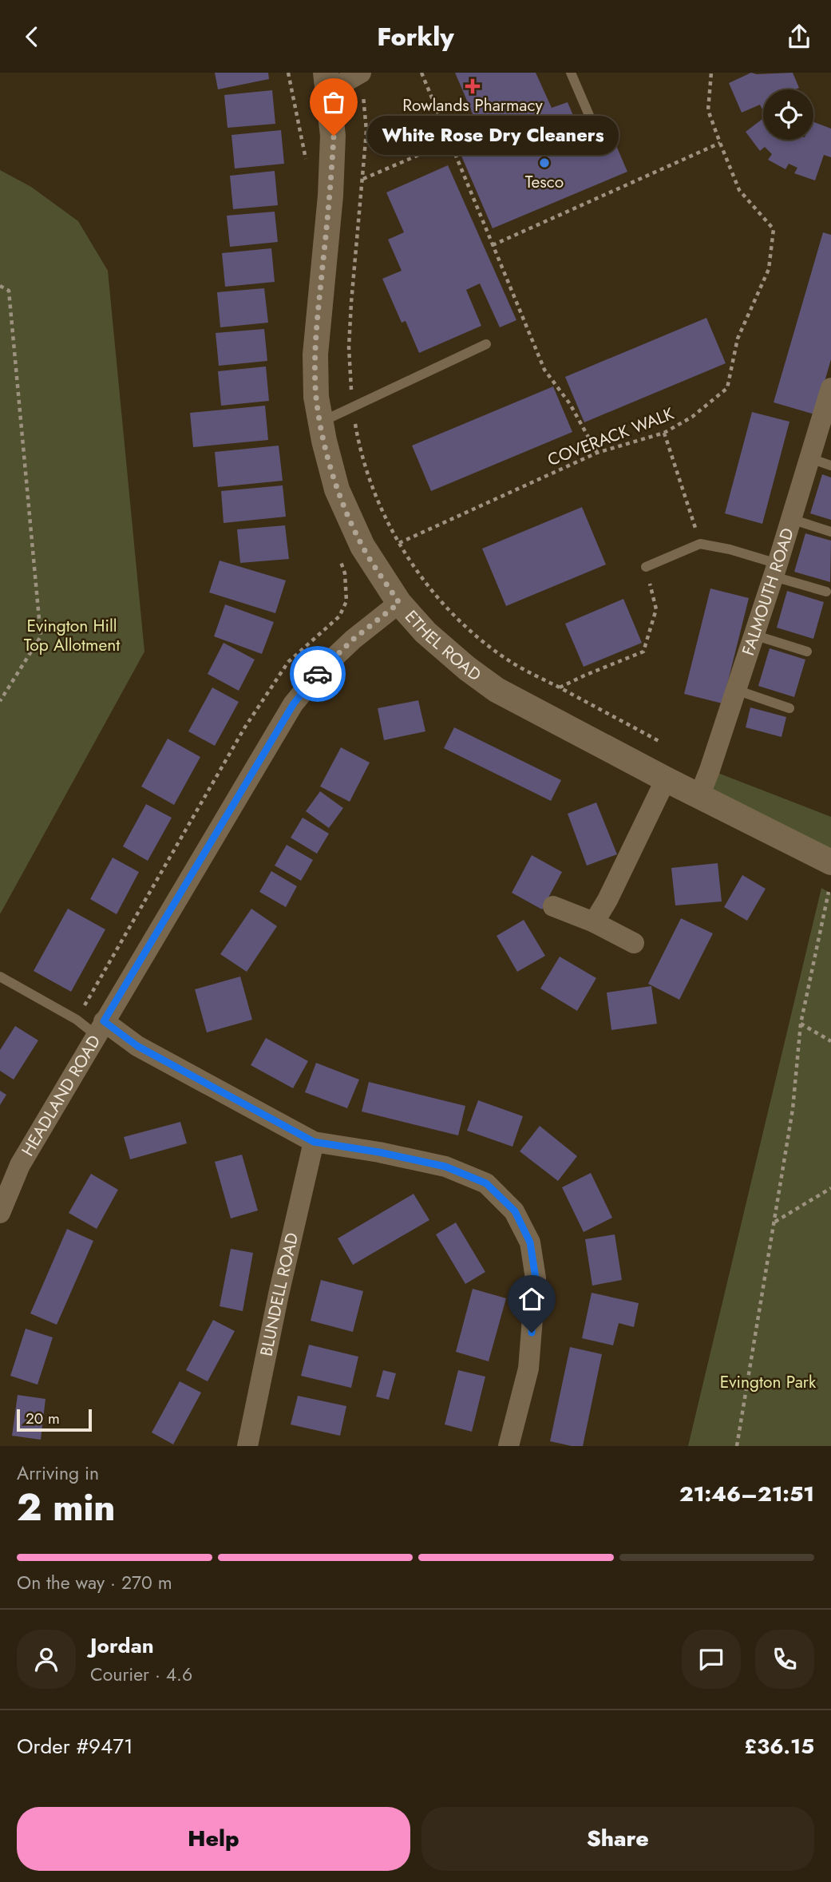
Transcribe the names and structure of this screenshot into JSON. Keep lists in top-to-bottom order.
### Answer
{
  "streets": {
    "street": [
      "FALMOUTH ROAD",
      "ETHEL ROAD",
      "HEADLAND ROAD",
      "BLUNDELL ROAD"
    ],
    "path": ["COVERACK WALK"]
  },
  "crossings": [
    ["FALMOUTH ROAD", "ETHEL ROAD"],
    ["ETHEL ROAD", "HEADLAND ROAD"]
  ],
  "parks": ["Evington Hill Top Allotment", "Evington Park"],
  "places": {
    "health": ["Rowlands Pharmacy"],
    "other": ["White Rose Dry Cleaners", "Tesco"]
  },
  "scale_bar": "20 m",
  "page": {
    "header": "Forkly",
    "bubble": "White Rose Dry Cleaners",
    "scale": "20 m",
    "heading": ["2 min", "Arriving in", "21:46–21:51"],
    "panel": [
      "Jordan",
      "Courier · 4.6",
      "Order #9471",
      "£36.15"
    ],
    "bar": "On the way · 270 m",
    "buttons": ["Help", "Share"]
  }
}
